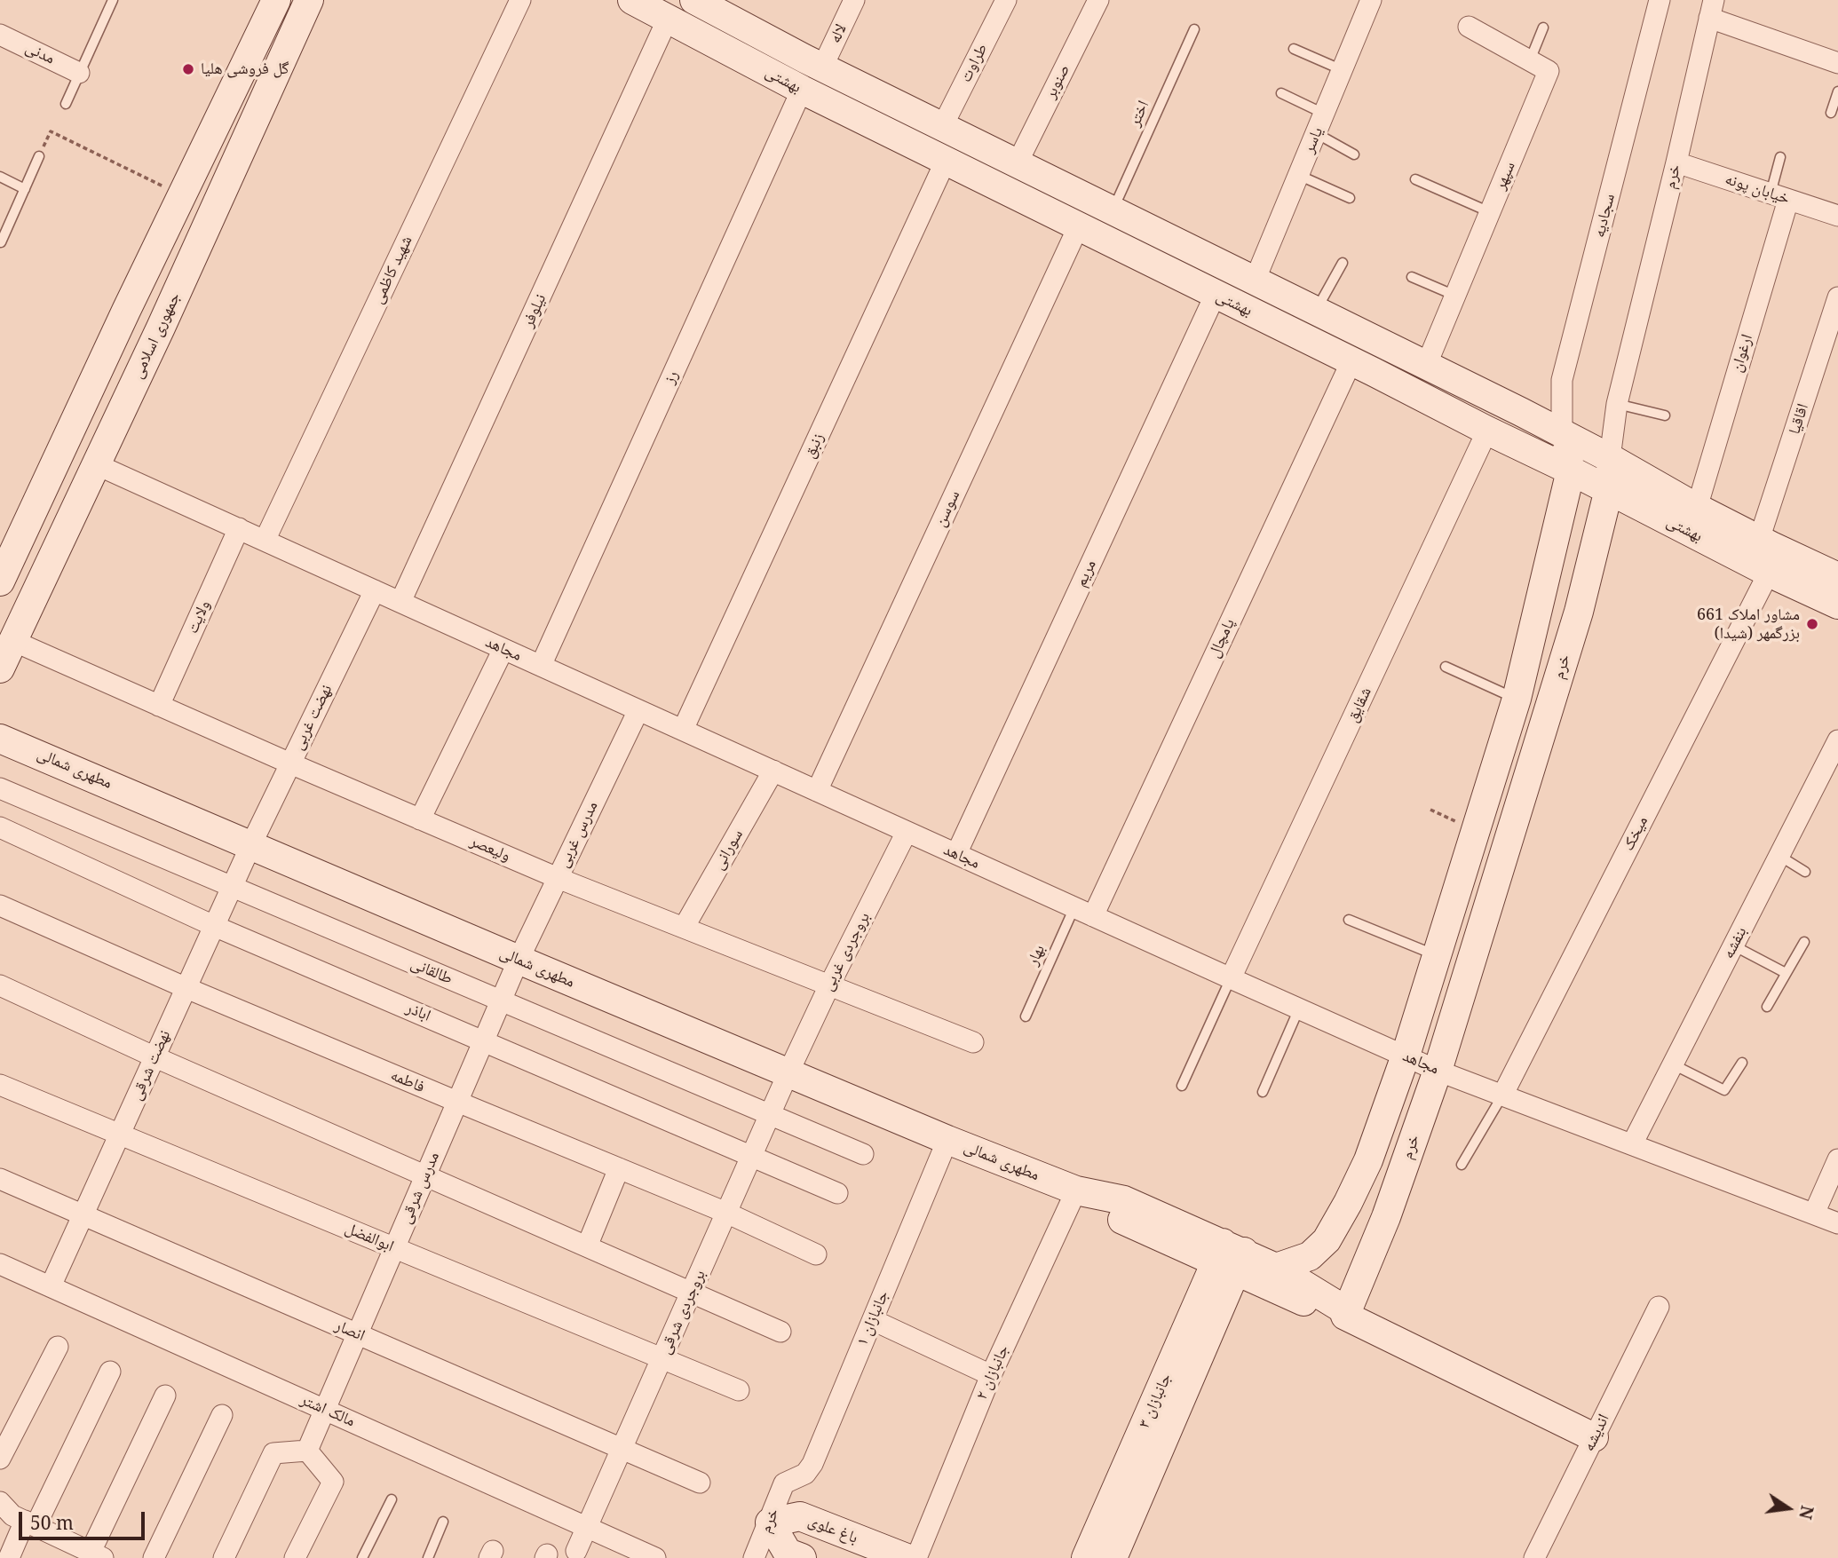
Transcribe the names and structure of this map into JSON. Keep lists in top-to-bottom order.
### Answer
{
  "streets": {
    "street": [
      "لاله",
      "مدنی",
      "طراوت",
      "بهشتی",
      "صنوبر",
      "یاسر",
      "سپهر",
      "خرم",
      "خیابان پونه",
      "سجادیه",
      "شهید کاظمی",
      "نیلوفر",
      "جمهوری اسلامی",
      "ارغوان",
      "رز",
      "اقاقیا",
      "زنبق",
      "سوسن",
      "مریم",
      "ولایت",
      "پامچال",
      "مجاهد",
      "شقایق",
      "نهضت غربی",
      "مطهری شمالی",
      "میخک",
      "مدرس غربی",
      "ولیعصر",
      "سورانی",
      "بنفشه",
      "بروجردی غربی",
      "طالقانی",
      "اباذر",
      "نهضت شرقی",
      "فاطمه",
      "مدرس شرقی",
      "ابوالفضل",
      "بروجردی شرقی",
      "جانبازان ۱",
      "انصار",
      "جانبازان ۲",
      "جانبازان ۳",
      "مالک اشتر",
      "اندیشه",
      "باغ علوی"
    ],
    "lane": ["اختر", "بهار"]
  },
  "crossings": [
    ["لاله", "بهشتی"],
    ["طراوت", "بهشتی"],
    ["بهشتی", "صنوبر"],
    ["بهشتی", "اختر"],
    ["بهشتی", "یاسر"],
    ["بهشتی", "سپهر"],
    ["بهشتی", "خرم"],
    ["بهشتی", "سجادیه"],
    ["بهشتی", "نیلوفر"],
    ["بهشتی", "ارغوان"],
    ["بهشتی", "رز"],
    ["بهشتی", "اقاقیا"],
    ["بهشتی", "زنبق"],
    ["بهشتی", "سوسن"],
    ["بهشتی", "مریم"],
    ["بهشتی", "پامچال"],
    ["بهشتی", "شقایق"],
    ["بهشتی", "میخک"],
    ["خرم", "خیابان پونه"],
    ["خرم", "مجاهد"],
    ["خرم", "مطهری شمالی"],
    ["خرم", "جانبازان ۱"],
    ["خرم", "باغ علوی"],
    ["خیابان پونه", "ارغوان"],
    ["شهید کاظمی", "مجاهد"],
    ["نیلوفر", "مجاهد"],
    ["جمهوری اسلامی", "مجاهد"],
    ["جمهوری اسلامی", "ولیعصر"],
    ["رز", "مجاهد"],
    ["زنبق", "مجاهد"],
    ["سوسن", "مجاهد"],
    ["مریم", "مجاهد"],
    ["ولایت", "مجاهد"],
    ["ولایت", "ولیعصر"],
    ["پامچال", "مجاهد"],
    ["پامچال", "بهار"],
    ["مجاهد", "شقایق"],
    ["مجاهد", "نهضت غربی"],
    ["مجاهد", "میخک"],
    ["مجاهد", "مدرس غربی"],
    ["مجاهد", "سورانی"],
    ["مجاهد", "بنفشه"],
    ["مجاهد", "بروجردی غربی"],
    ["مجاهد", "بهار"],
    ["نهضت غربی", "مطهری شمالی"],
    ["نهضت غربی", "ولیعصر"],
    ["نهضت غربی", "نهضت شرقی"],
    ["مطهری شمالی", "مدرس غربی"],
    ["مطهری شمالی", "بروجردی غربی"],
    ["مطهری شمالی", "نهضت شرقی"],
    ["مطهری شمالی", "مدرس شرقی"],
    ["مطهری شمالی", "بروجردی شرقی"],
    ["مطهری شمالی", "جانبازان ۱"],
    ["مطهری شمالی", "جانبازان ۲"],
    ["مطهری شمالی", "جانبازان ۳"],
    ["مدرس غربی", "ولیعصر"],
    ["مدرس غربی", "مدرس شرقی"],
    ["ولیعصر", "سورانی"],
    ["ولیعصر", "بروجردی غربی"],
    ["بروجردی غربی", "بروجردی شرقی"],
    ["طالقانی", "نهضت شرقی"],
    ["طالقانی", "مدرس شرقی"],
    ["طالقانی", "بروجردی شرقی"],
    ["اباذر", "نهضت شرقی"],
    ["اباذر", "مدرس شرقی"],
    ["اباذر", "بروجردی شرقی"],
    ["نهضت شرقی", "فاطمه"],
    ["نهضت شرقی", "ابوالفضل"],
    ["نهضت شرقی", "انصار"],
    ["نهضت شرقی", "مالک اشتر"],
    ["فاطمه", "مدرس شرقی"],
    ["فاطمه", "بروجردی شرقی"],
    ["مدرس شرقی", "ابوالفضل"],
    ["مدرس شرقی", "انصار"],
    ["مدرس شرقی", "مالک اشتر"],
    ["ابوالفضل", "بروجردی شرقی"],
    ["بروجردی شرقی", "انصار"],
    ["بروجردی شرقی", "مالک اشتر"]
  ],
  "places": ["گل فروشی هلیا", "مشاور املاک 661 بزرگمهر (شیدا)"],
  "scale_bar": "50 m",
  "north": "right"
}
